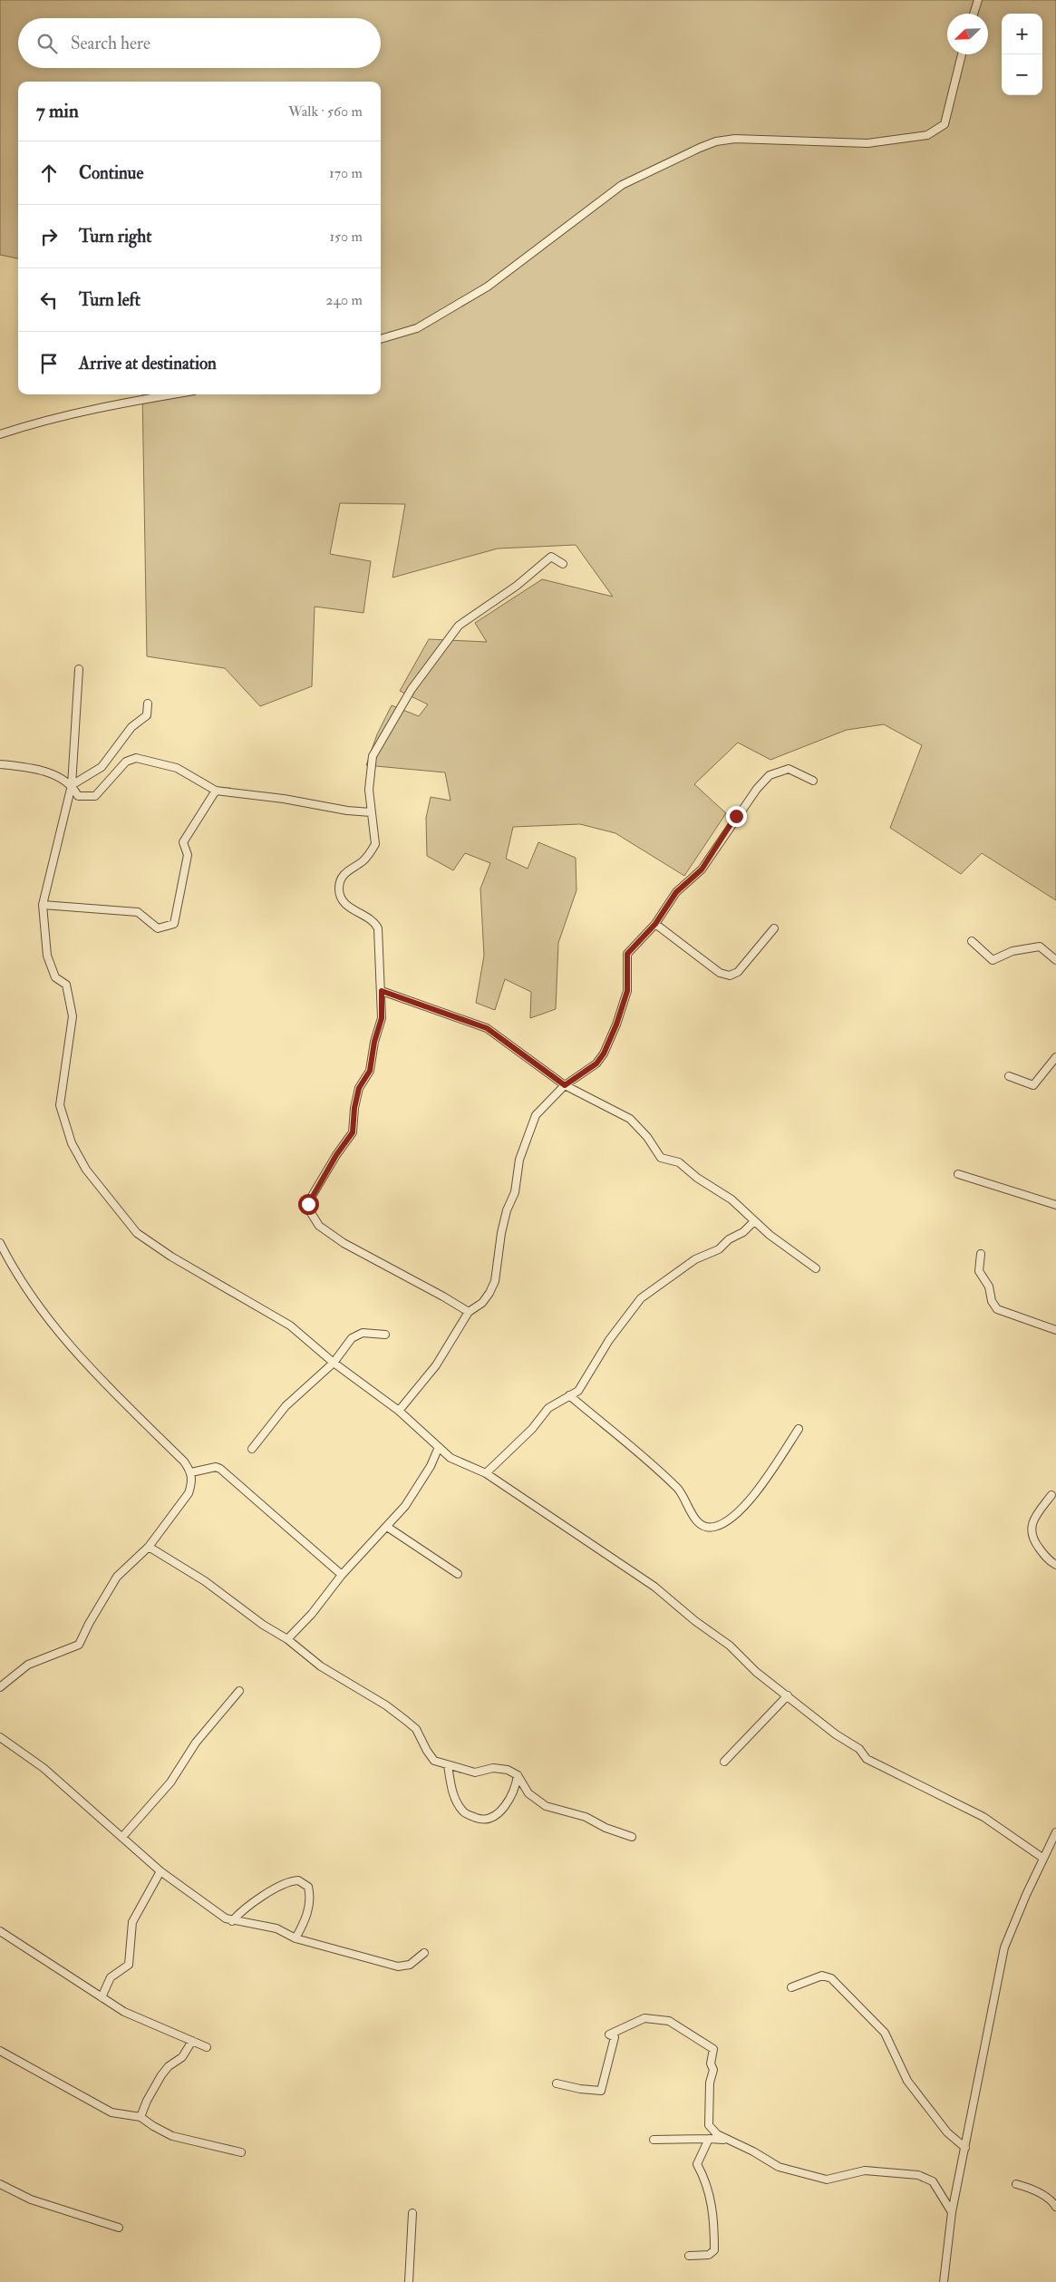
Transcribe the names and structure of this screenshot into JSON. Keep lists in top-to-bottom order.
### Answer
{
  "north": "bottom left",
  "page": {
    "map_buttons": ["+", "−"],
    "search": "Search here",
    "heading": ["7 min", "Walk · 560 m"],
    "list": [
      ["Continue", "170 m"],
      ["Turn right", "150 m"],
      ["Turn left", "240 m"],
      "Arrive at destination"
    ]
  }
}
